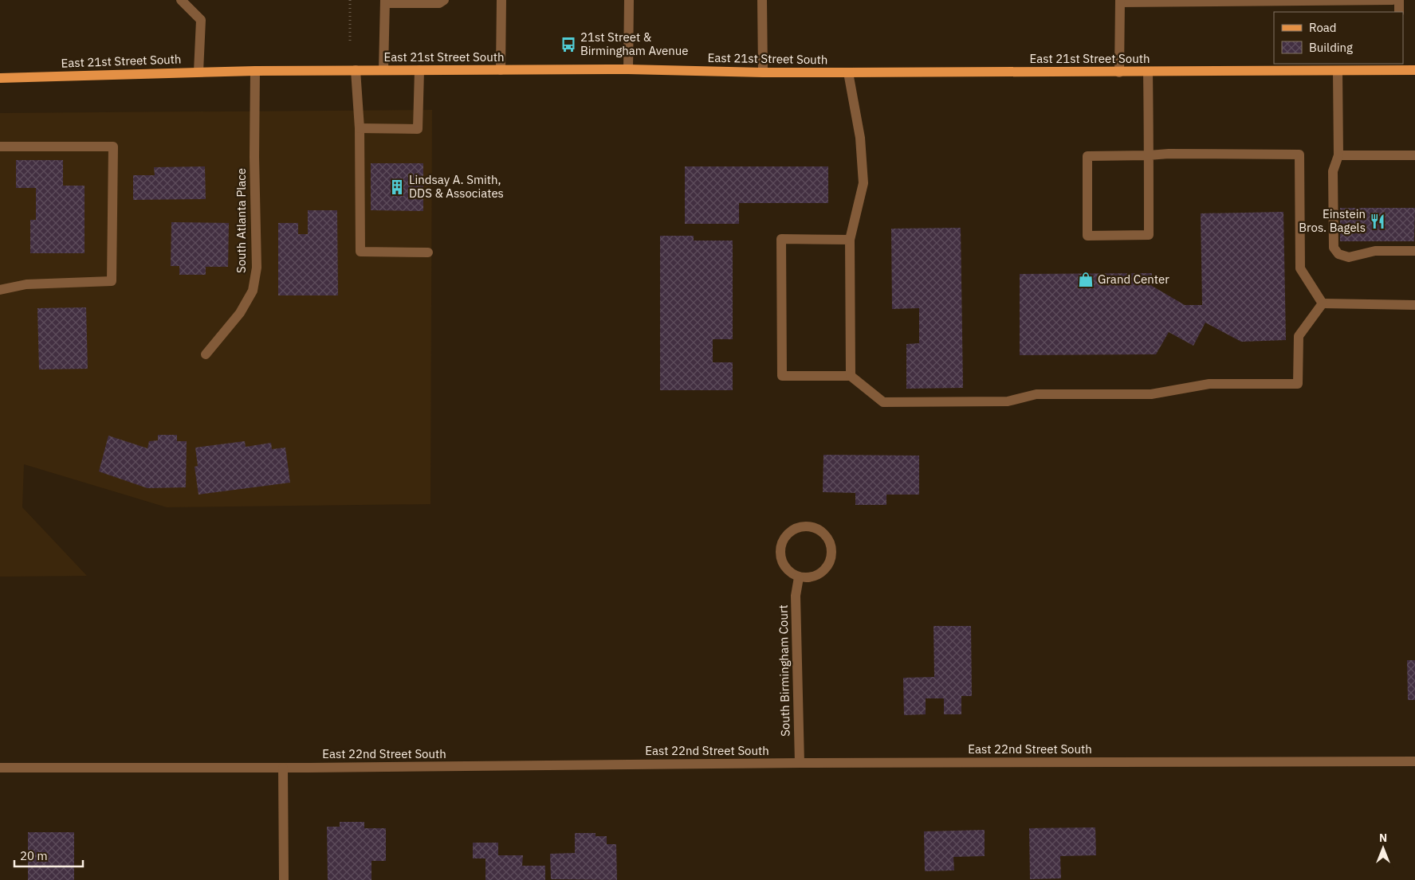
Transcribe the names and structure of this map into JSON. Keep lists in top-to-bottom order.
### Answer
{
  "streets": {
    "main road": ["East 21st Street South"],
    "street": ["South Atlanta Place", "South Birmingham Court", "East 22nd Street South"]
  },
  "crossings": [
    ["East 21st Street South", "South Atlanta Place"],
    ["South Birmingham Court", "East 22nd Street South"]
  ],
  "places": {
    "bus stop": ["21st Street & Birmingham Avenue"],
    "building": ["Lindsay A. Smith, DDS & Associates"],
    "restaurant": ["Einstein Bros. Bagels"],
    "shop": ["Grand Center"]
  },
  "legend": ["Road", "Building"],
  "scale_bar": "20 m",
  "north": "top"
}
